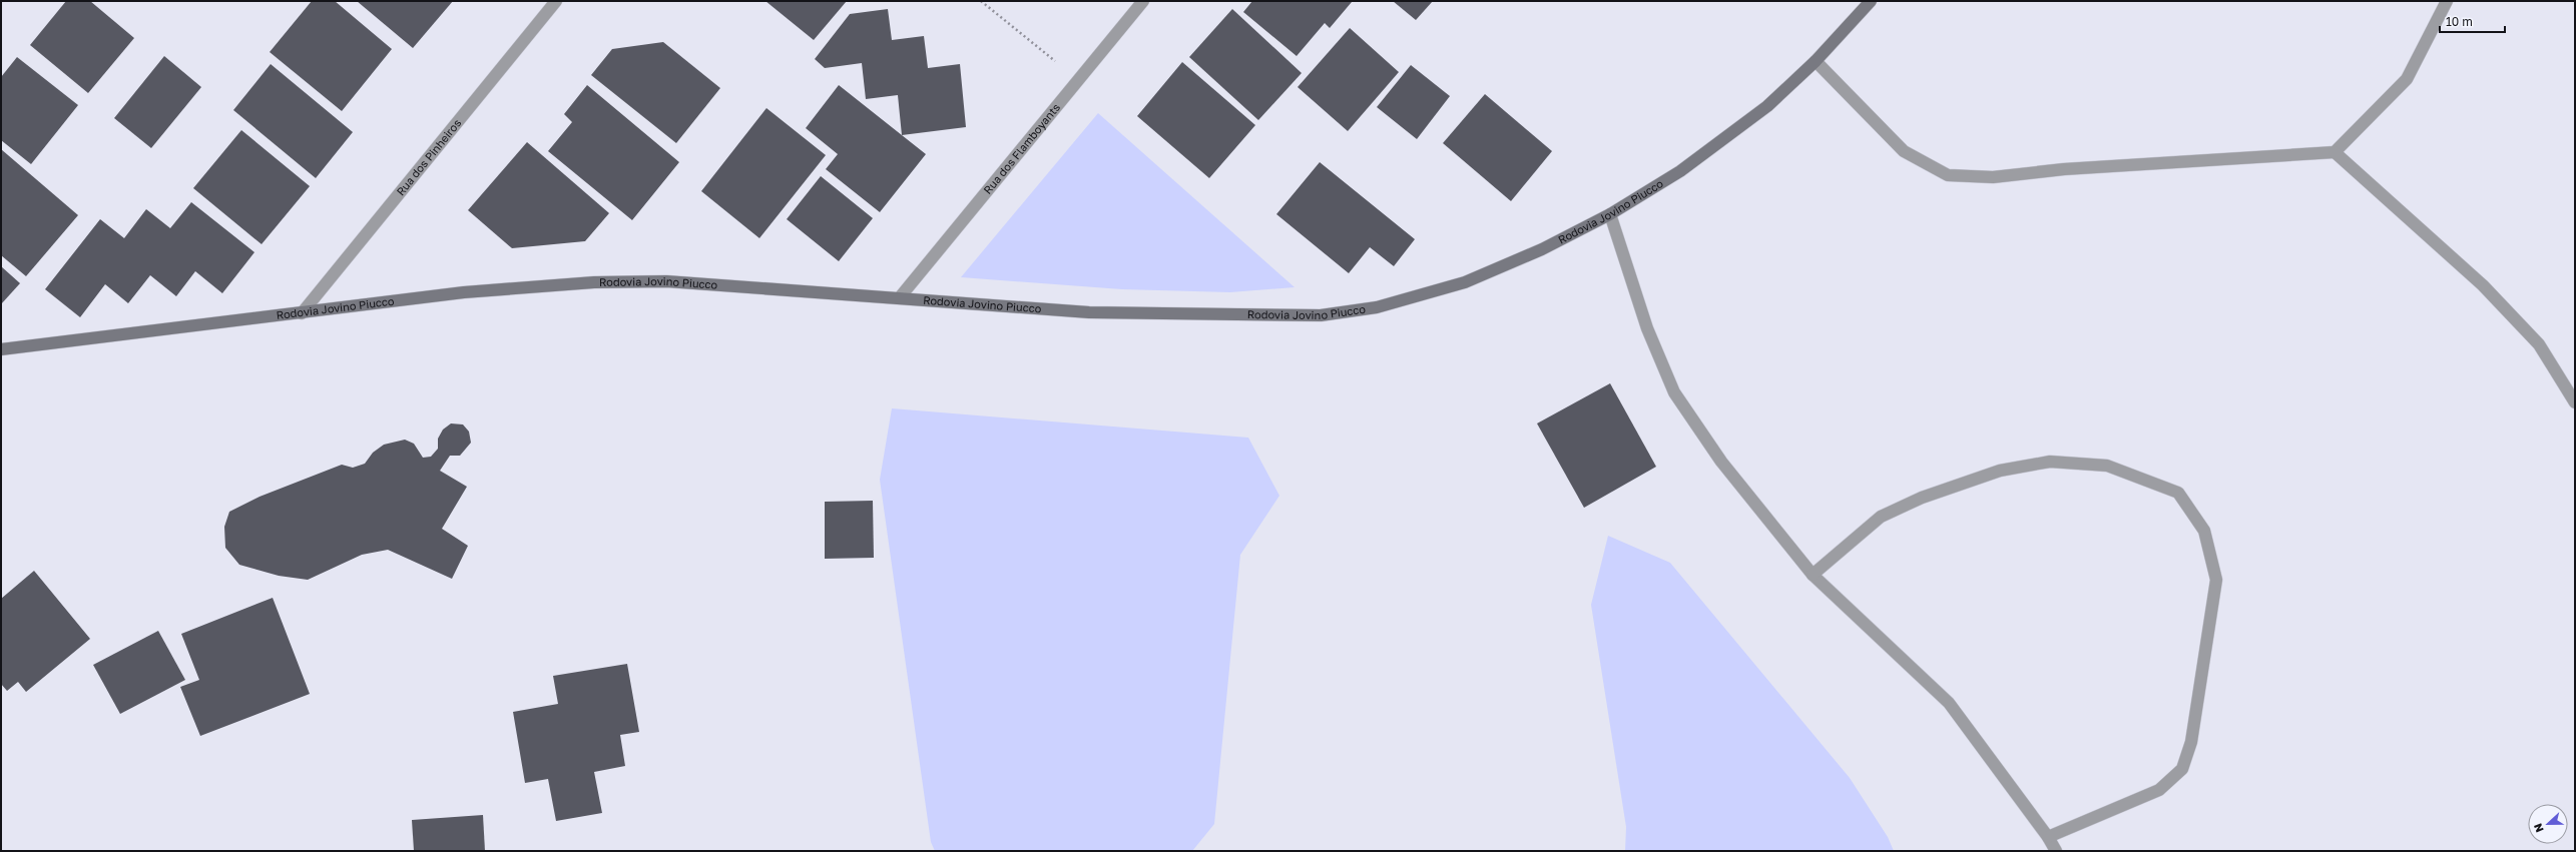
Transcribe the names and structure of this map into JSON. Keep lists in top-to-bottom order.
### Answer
{
  "streets": {
    "main road": ["Rodovia Jovino Piucco"],
    "street": ["Rua dos Flamboyants", "Rua dos Pinheiros"]
  },
  "crossings": [
    ["Rua dos Flamboyants", "Rodovia Jovino Piucco"],
    ["Rua dos Pinheiros", "Rodovia Jovino Piucco"]
  ],
  "scale_bar": "10 m",
  "north": "left"
}
